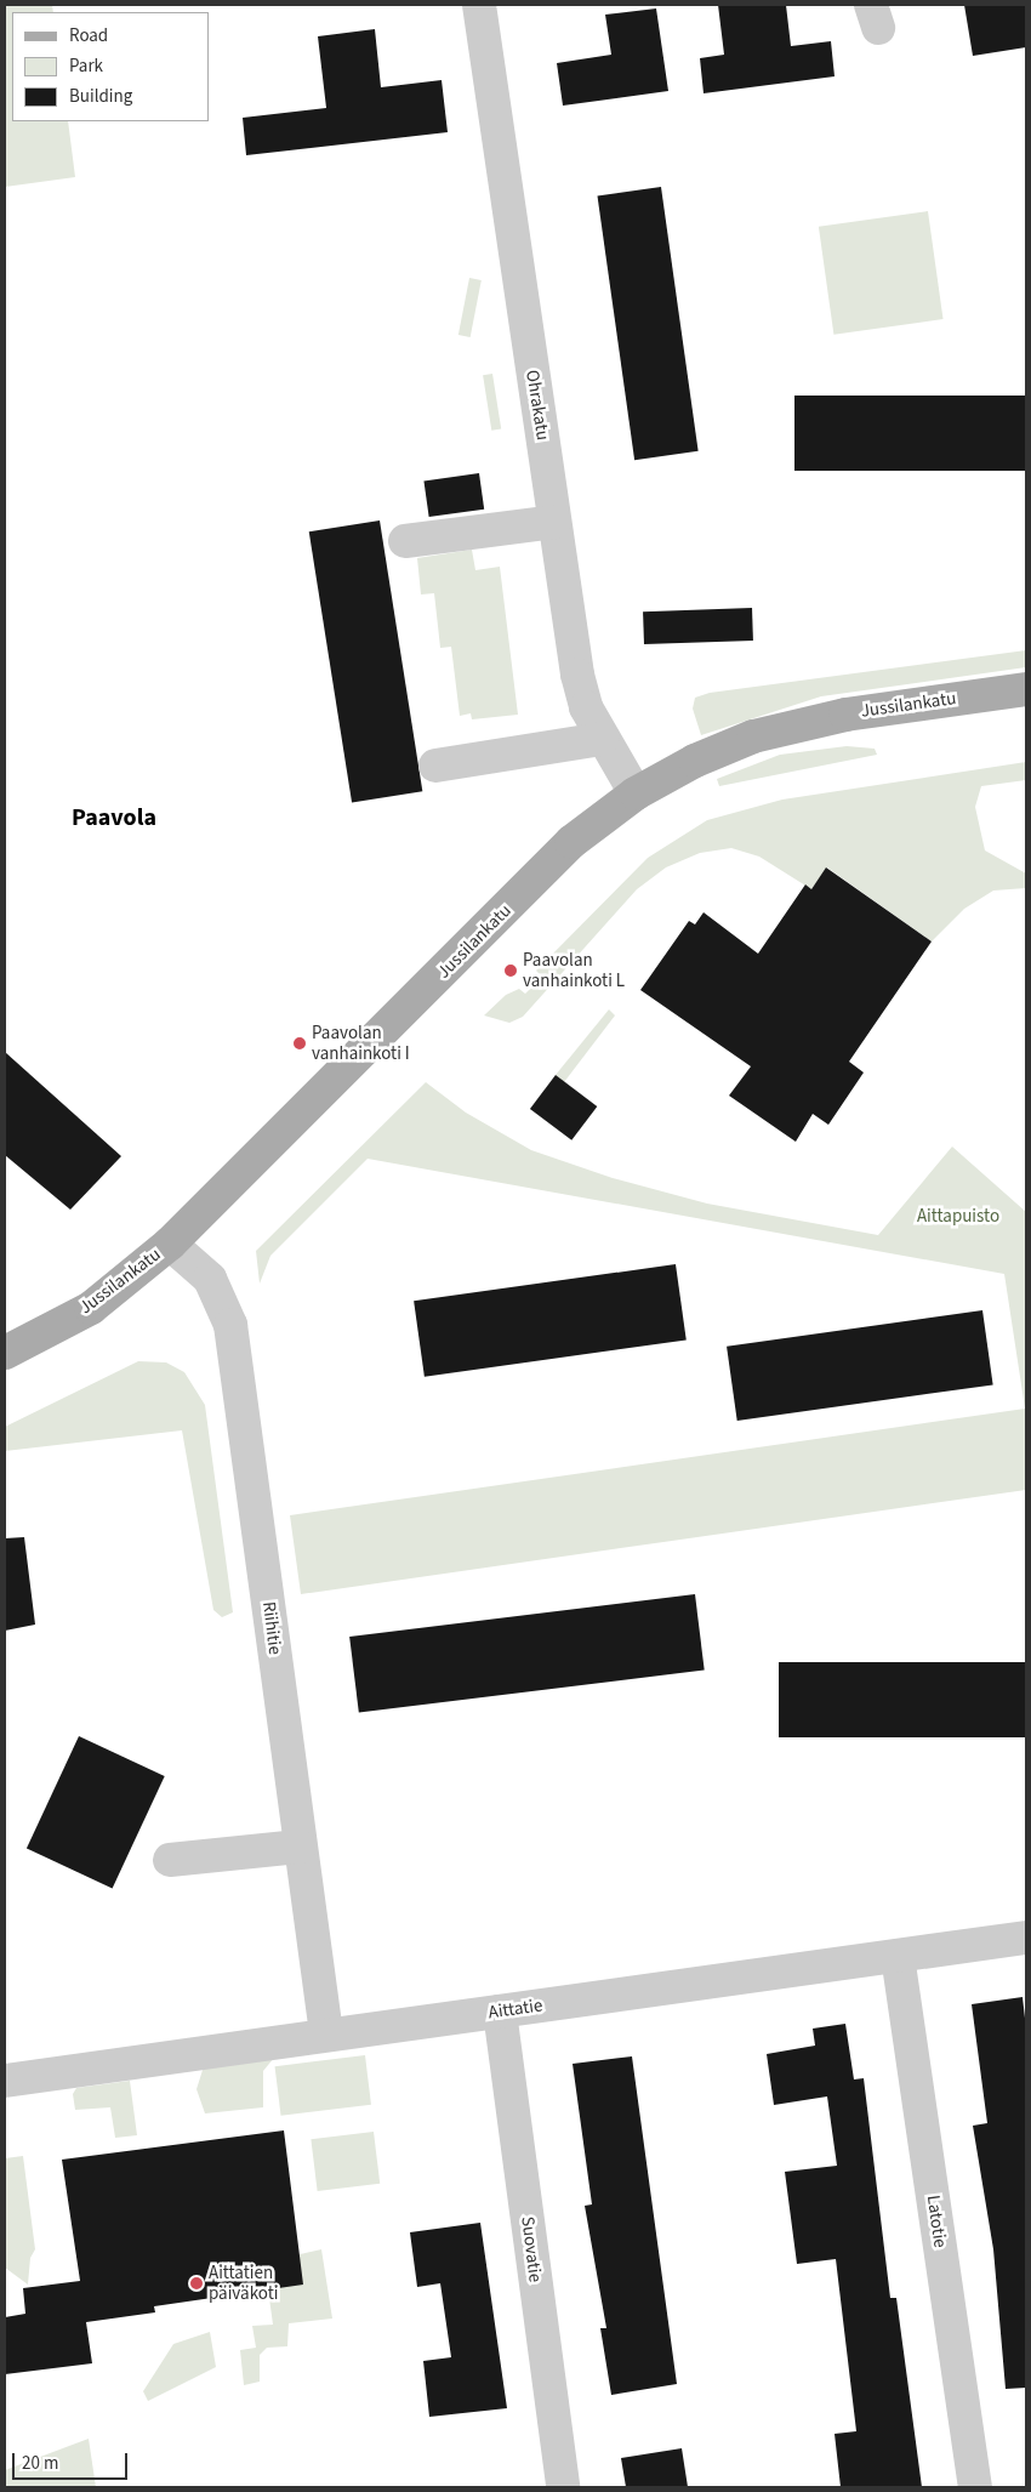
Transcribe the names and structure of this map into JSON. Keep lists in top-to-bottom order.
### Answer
{
  "streets": {
    "main road": ["Jussilankatu"],
    "street": [
      "Ohrakatu",
      "Riihitie",
      "Aittatie",
      "Latotie",
      "Suovatie"
    ]
  },
  "crossings": [
    ["Ohrakatu", "Jussilankatu"],
    ["Jussilankatu", "Riihitie"],
    ["Riihitie", "Aittatie"],
    ["Aittatie", "Latotie"],
    ["Aittatie", "Suovatie"]
  ],
  "districts": ["Paavola"],
  "parks": ["Aittapuisto"],
  "places": ["Paavolan vanhainkoti L", "Paavolan vanhainkoti I", "Aittatien päiväkoti"],
  "legend": ["Road", "Park", "Building"],
  "scale_bar": "20 m"
}
